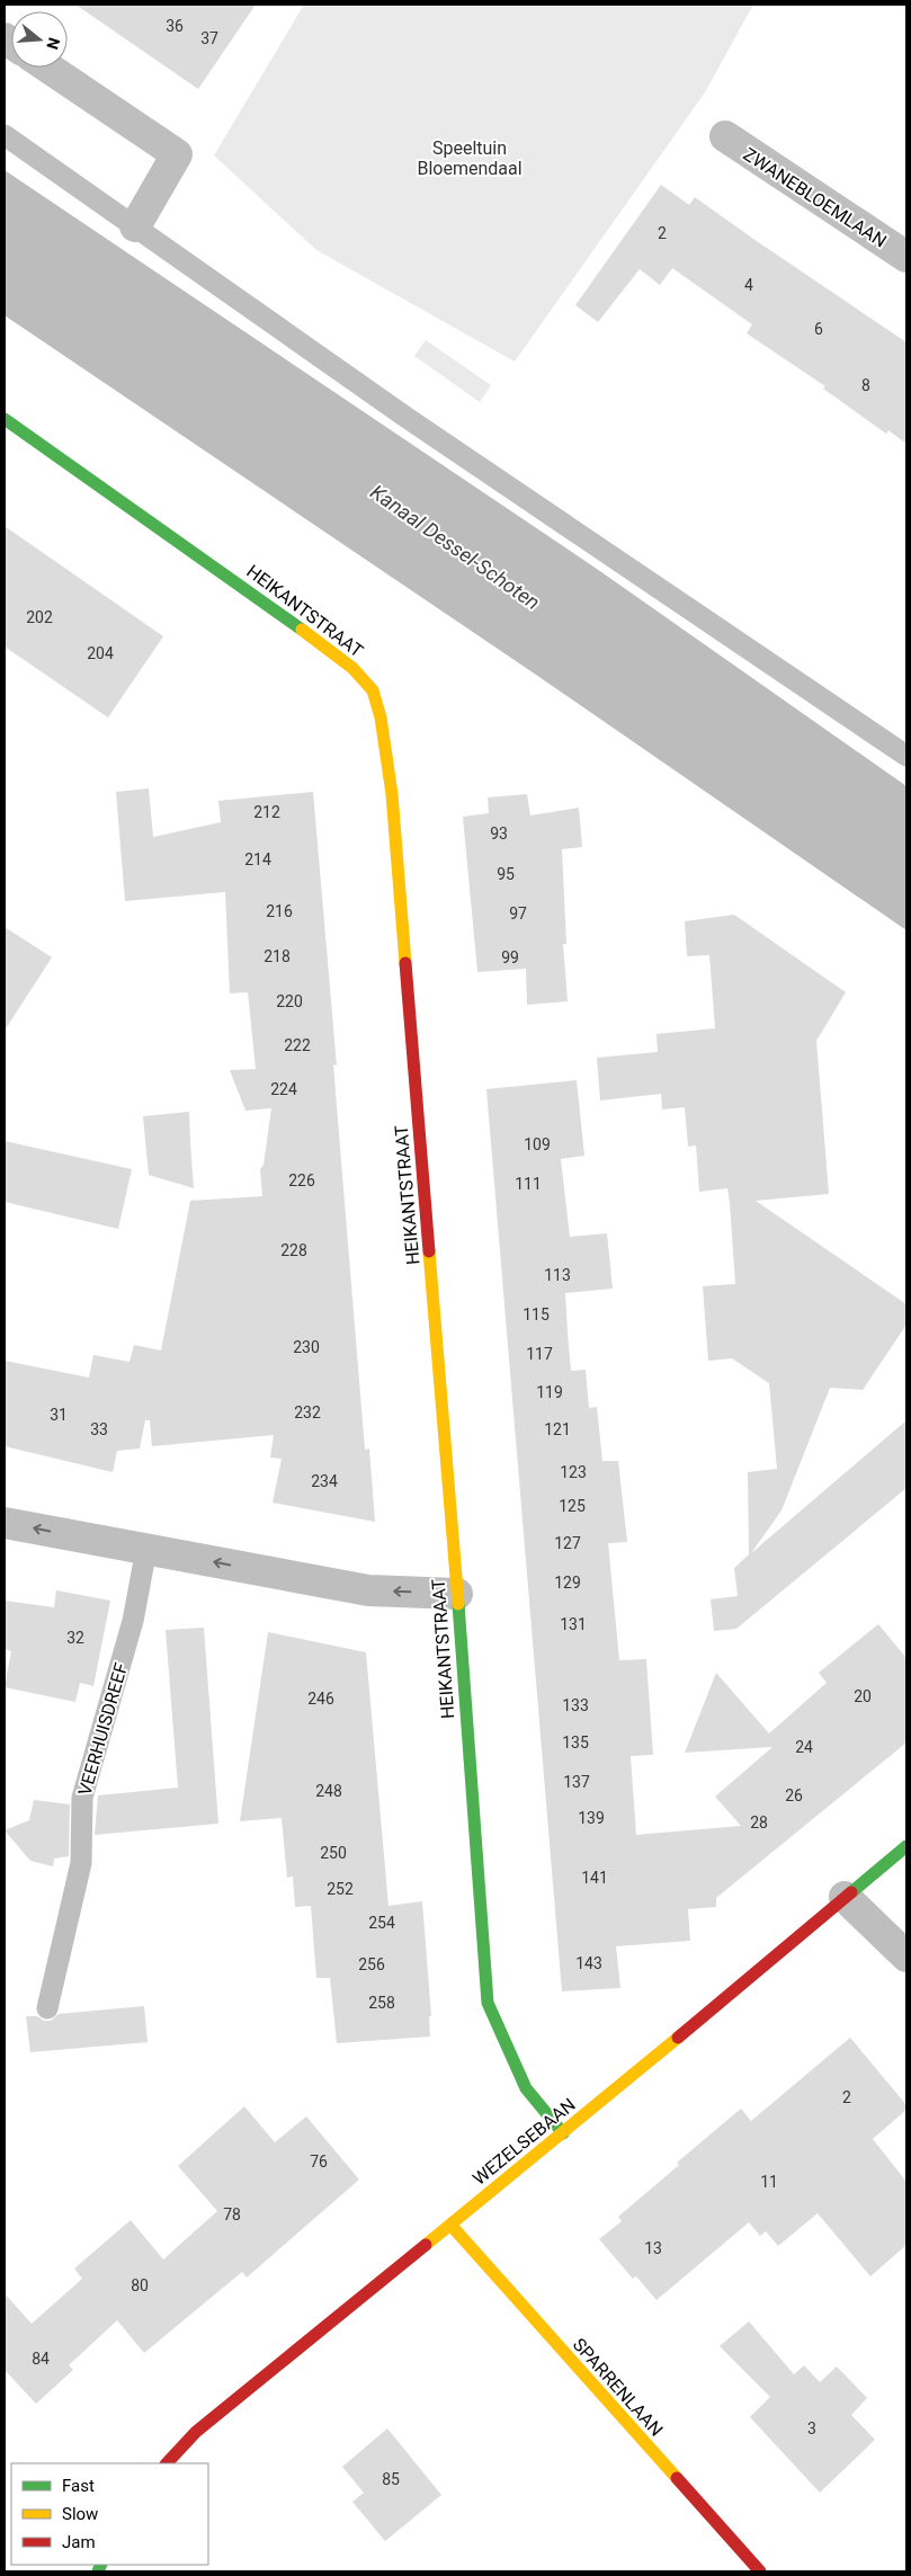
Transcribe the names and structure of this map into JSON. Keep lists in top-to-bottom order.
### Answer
{
  "streets": {
    "street": [
      "ZWANEBLOEMLAAN",
      "HEIKANTSTRAAT",
      "WEZELSEBAAN",
      "SPARRENLAAN"
    ],
    "lane": ["VEERHUISDREEF"]
  },
  "crossings": [
    ["HEIKANTSTRAAT", "WEZELSEBAAN"],
    ["WEZELSEBAAN", "SPARRENLAAN"]
  ],
  "water": ["Kanaal Dessel-Schoten"],
  "parks": ["Speeltuin Bloemendaal"],
  "house_numbers": [
    "36",
    "37",
    "2",
    "4",
    "6",
    "8",
    "202",
    "204",
    "212",
    "93",
    "214",
    "95",
    "216",
    "97",
    "218",
    "99",
    "220",
    "222",
    "224",
    "109",
    "226",
    "111",
    "228",
    "113",
    "115",
    "230",
    "117",
    "119",
    "232",
    "31",
    "33",
    "121",
    "123",
    "234",
    "125",
    "127",
    "129",
    "131",
    "32",
    "20",
    "246",
    "133",
    "135",
    "24",
    "137",
    "248",
    "26",
    "139",
    "28",
    "250",
    "141",
    "252",
    "254",
    "143",
    "256",
    "258",
    "2",
    "76",
    "11",
    "78",
    "13",
    "80",
    "84",
    "3",
    "85"
  ],
  "legend": ["Fast", "Slow", "Jam"],
  "north": "right"
}
